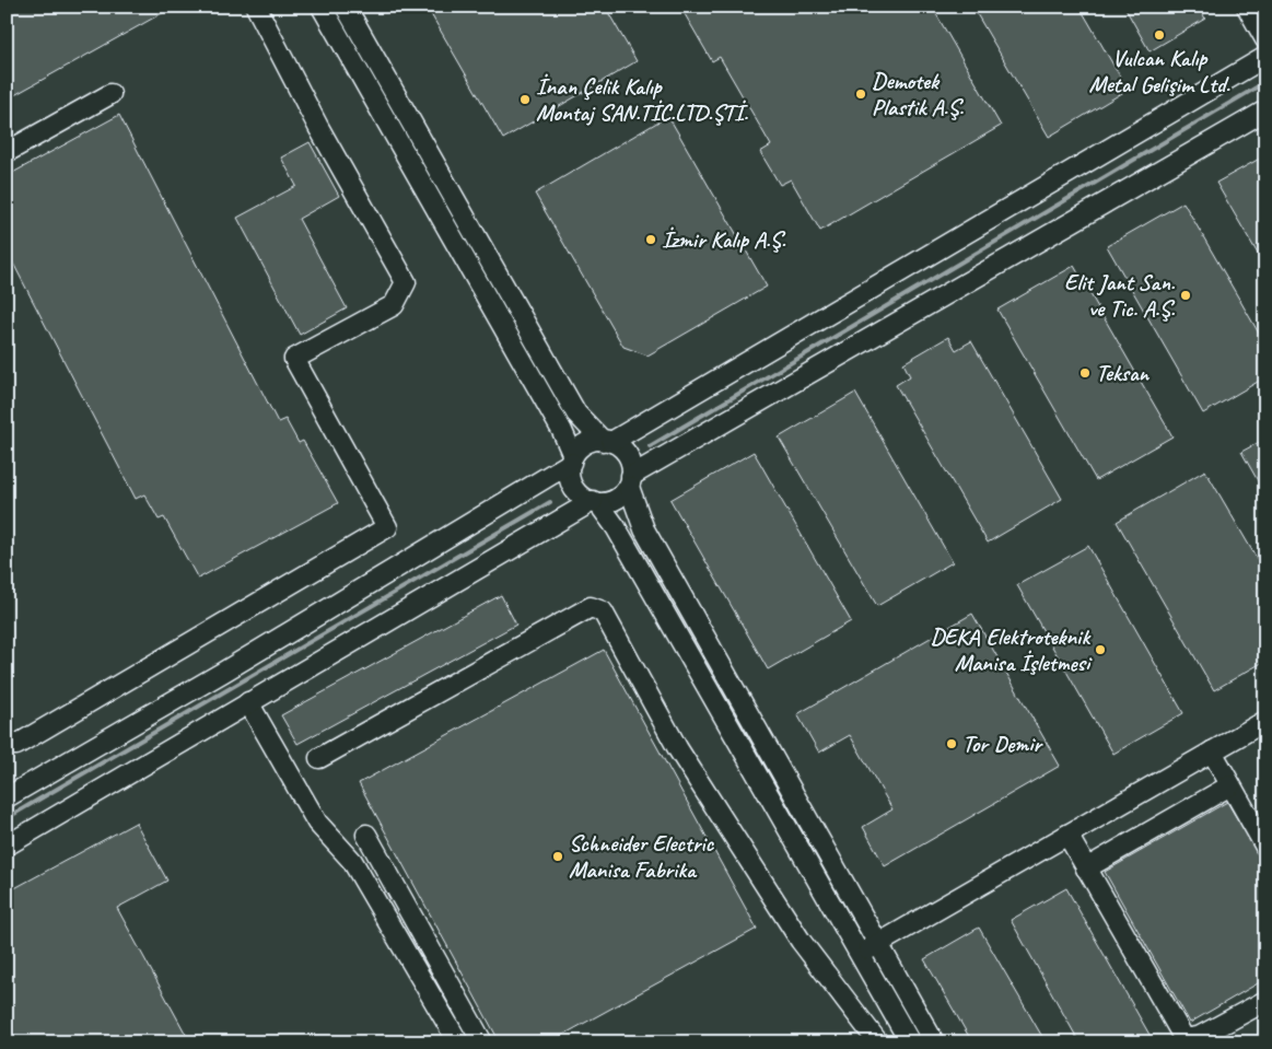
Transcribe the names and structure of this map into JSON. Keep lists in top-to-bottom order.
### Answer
{
  "places": [
    "Vulcan Kalıp Metal Gelişim Ltd.",
    "Demotek Plastik A.Ş.",
    "İnan Çelik Kalıp Montaj SAN.TİC.LTD.ŞTİ.",
    "İzmir Kalıp A.Ş.",
    "Elit Jant San. ve Tic. A.Ş.",
    "Teksan",
    "DEKA Elektroteknik Manisa İşletmesi",
    "Tor Demir",
    "Schneider Electric Manisa Fabrika"
  ]
}
